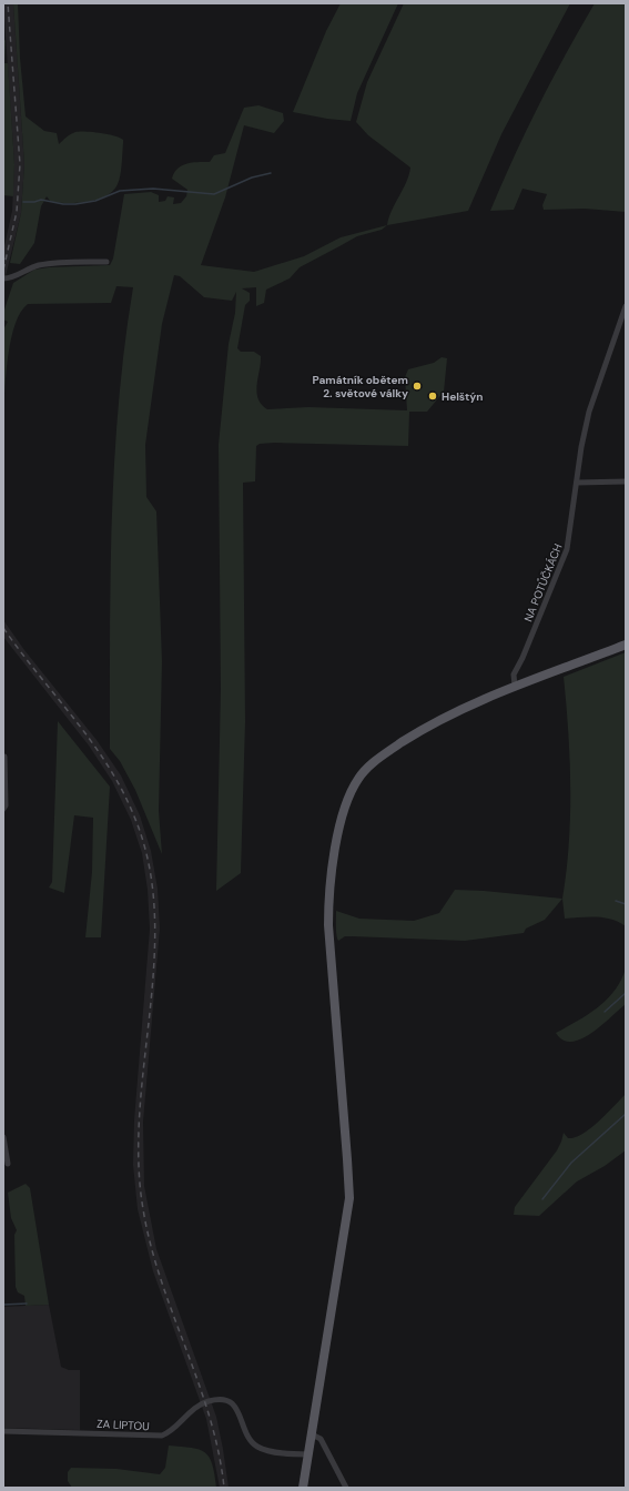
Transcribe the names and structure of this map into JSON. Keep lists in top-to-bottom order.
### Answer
{
  "streets": {
    "street": ["NA POTŮČKÁCH", "ZA LIPTOU"]
  },
  "places": ["Památník obětem 2. světové války", "Helštýn"]
}
